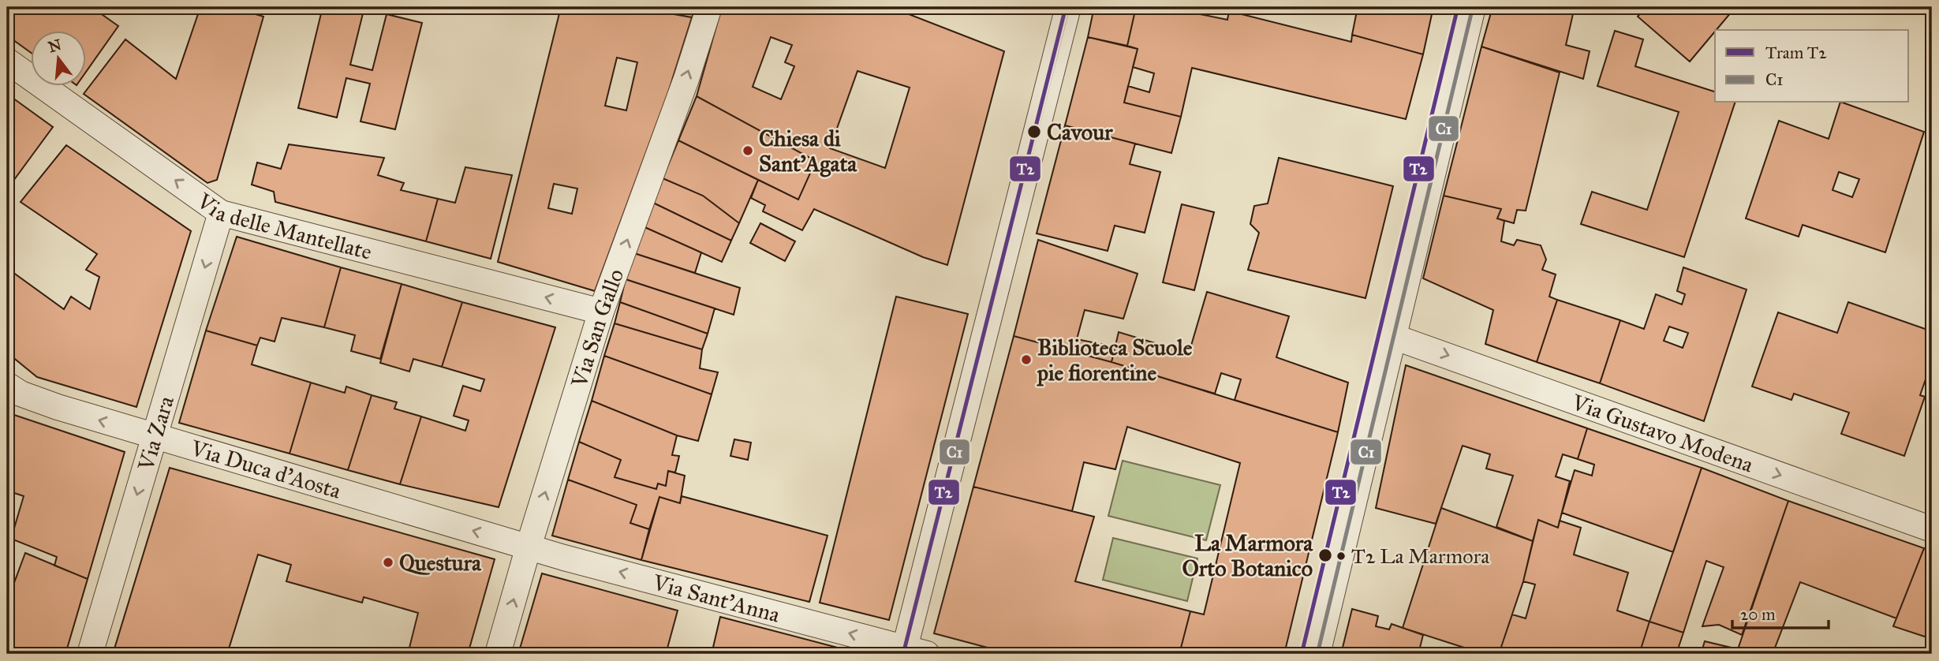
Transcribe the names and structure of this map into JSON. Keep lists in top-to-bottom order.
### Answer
{
  "streets": {
    "street": [
      "Via delle Mantellate",
      "Via San Gallo",
      "Via Zara",
      "Via Gustavo Modena",
      "Via Duca d'Aosta",
      "Via Sant'Anna"
    ]
  },
  "crossings": [
    ["Via delle Mantellate", "Via San Gallo"],
    ["Via delle Mantellate", "Via Zara"],
    ["Via San Gallo", "Via Duca d'Aosta"],
    ["Via San Gallo", "Via Sant'Anna"],
    ["Via Zara", "Via Duca d'Aosta"],
    ["Via Duca d'Aosta", "Via Sant'Anna"]
  ],
  "one_way": [
    "Via delle Mantellate",
    "Via San Gallo",
    "Via Zara",
    "Via Gustavo Modena",
    "Via Duca d'Aosta",
    "Via Sant'Anna"
  ],
  "places": [
    "Cavour",
    "Chiesa di Sant'Agata",
    "Biblioteca Scuole pie fiorentine",
    "La Marmora Orto Botanico",
    "T2 La Marmora",
    "Questura"
  ],
  "lines": ["tram line T2", "transit line C1"],
  "legend": ["Tram T2", "C1"],
  "scale_bar": "20 m",
  "north": "top"
}
